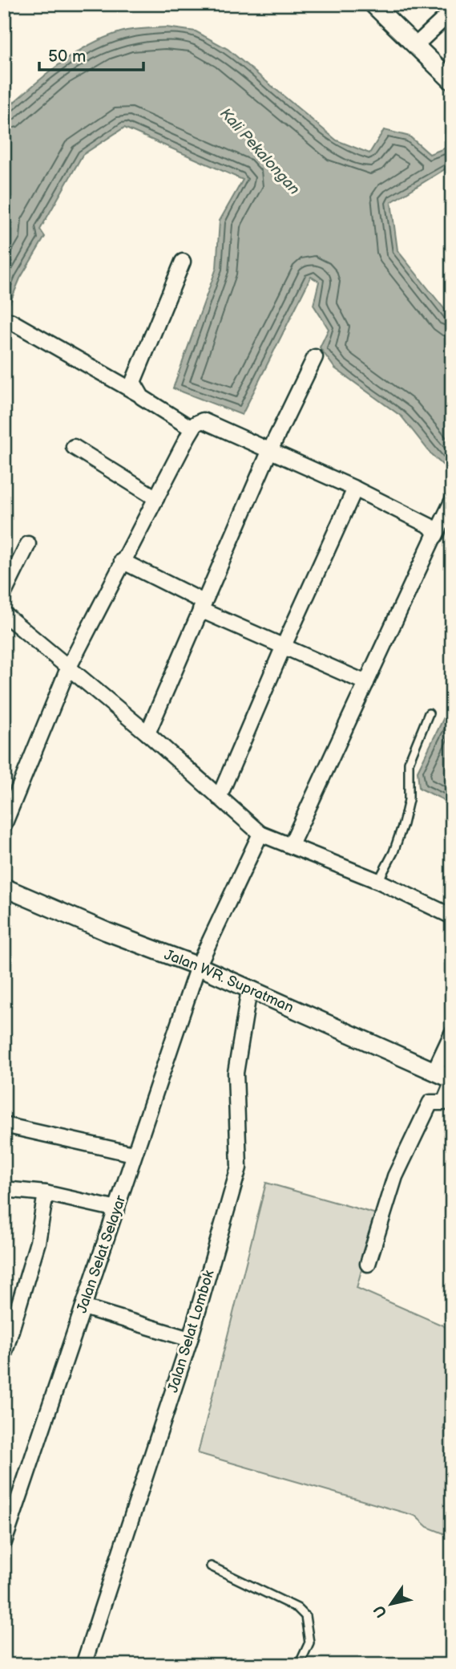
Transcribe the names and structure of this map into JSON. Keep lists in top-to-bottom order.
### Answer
{
  "streets": {
    "street": ["Jalan WR. Supratman", "Jalan Selat Selayar", "Jalan Selat Lombok"]
  },
  "crossings": [
    ["Jalan WR. Supratman", "Jalan Selat Selayar"],
    ["Jalan WR. Supratman", "Jalan Selat Lombok"]
  ],
  "water": ["Kali Pekalongan"],
  "scale_bar": "50 m",
  "north": "bottom left"
}
